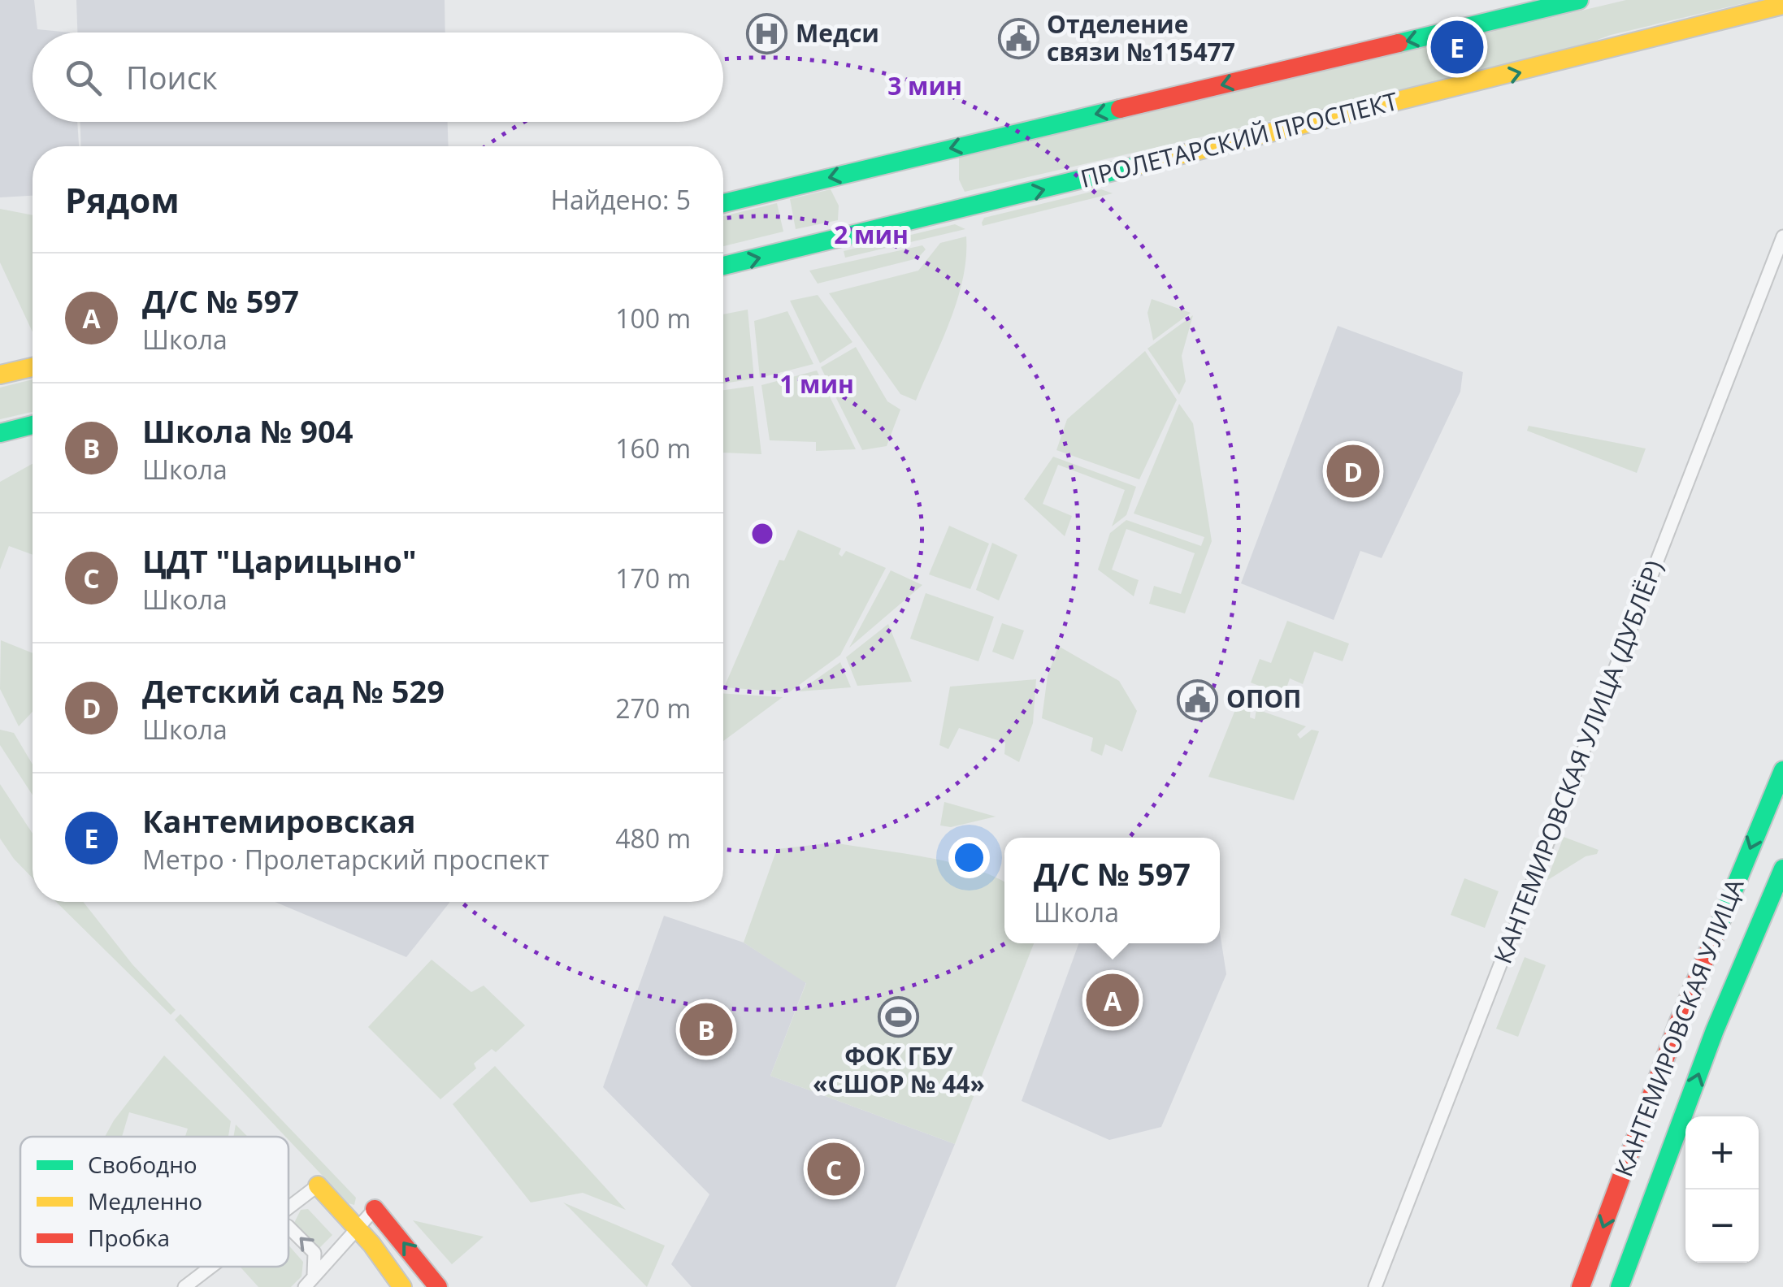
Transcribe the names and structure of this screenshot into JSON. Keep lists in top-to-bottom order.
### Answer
{
  "streets": {
    "main road": ["ПРОЛЕТАРСКИЙ ПРОСПЕКТ", "КАНТЕМИРОВСКАЯ УЛИЦА"],
    "street": ["КАНТЕМИРОВСКАЯ УЛИЦА (ДУБЛЁР)"]
  },
  "places": {
    "hospital": ["Медси"],
    "public building": ["Отделение связи №115477", "ОПОП"],
    "sports": ["ФОК ГБУ «СШОР № 44»"]
  },
  "legend": ["Свободно", "Медленно", "Пробка"],
  "page": {
    "pins": [
      "E",
      "D",
      "A",
      "B",
      "C"
    ],
    "search": "Поиск",
    "heading": ["Рядом", "Найдено: 5"],
    "list": [
      {
        "mark": "A",
        "name": "Д/C № 597",
        "note": "Школа",
        "value": "100 m"
      },
      {
        "mark": "B",
        "name": "Школа № 904",
        "note": "Школа",
        "value": "160 m"
      },
      {
        "mark": "C",
        "name": "ЦДТ \"Царицыно\"",
        "note": "Школа",
        "value": "170 m"
      },
      {
        "mark": "D",
        "name": "Детский сад № 529",
        "note": "Школа",
        "value": "270 m"
      },
      {
        "mark": "E",
        "name": "Кантемировская",
        "note": "Метро · Пролетарский проспект",
        "value": "480 m"
      }
    ],
    "popup": ["Д/C № 597", "Школа"],
    "map_buttons": ["+", "−"]
  },
  "rings": ["3 мин", "2 мин", "1 мин"]
}
